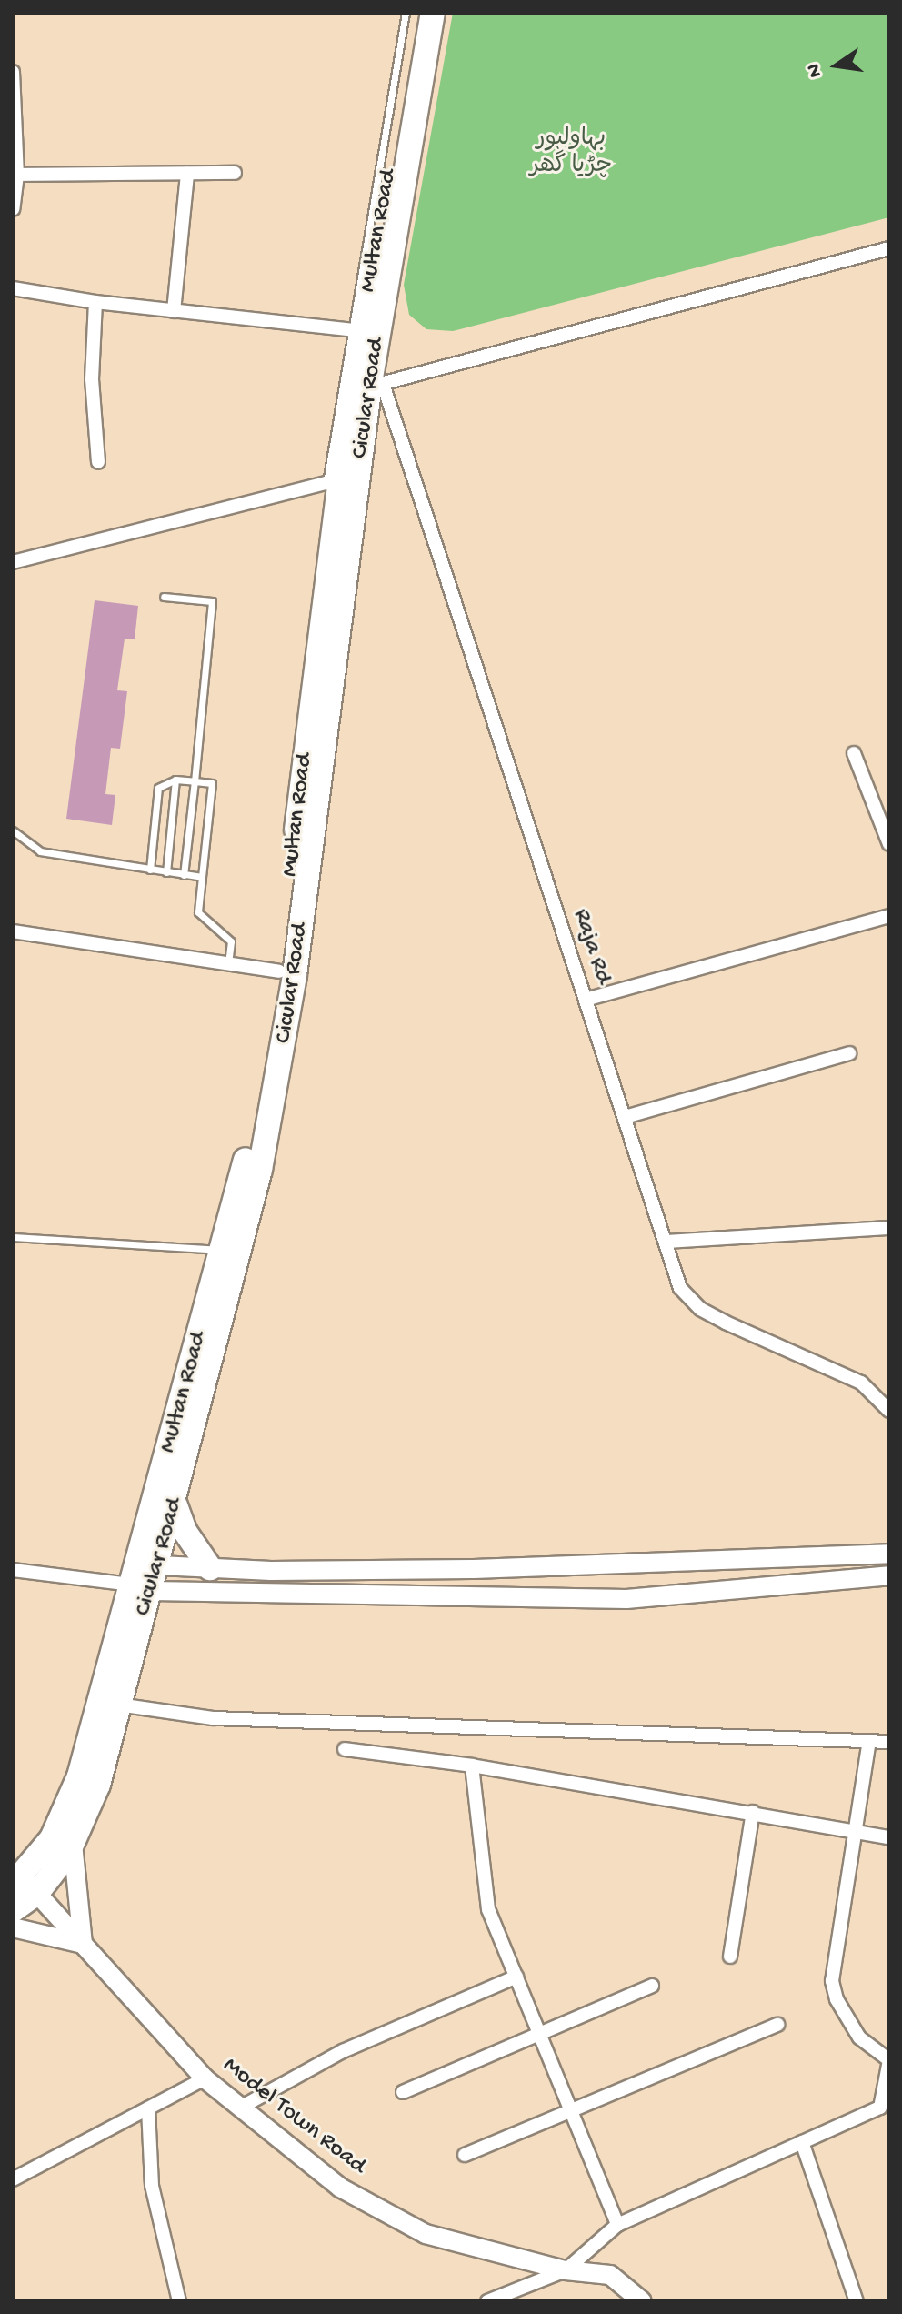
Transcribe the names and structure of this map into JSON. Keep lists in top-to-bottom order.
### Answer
{
  "streets": {
    "highway": ["Multan Road", "Cicular Road"],
    "main road": ["Model Town Road"],
    "street": ["Raja Rd"]
  },
  "crossings": [
    ["Multan Road", "Cicular Road"],
    ["Multan Road", "Raja Rd"],
    ["Multan Road", "Model Town Road"],
    ["Cicular Road", "Raja Rd"],
    ["Cicular Road", "Model Town Road"]
  ],
  "parks": ["بہاولپور چڑیا گھر"],
  "north": "left"
}
